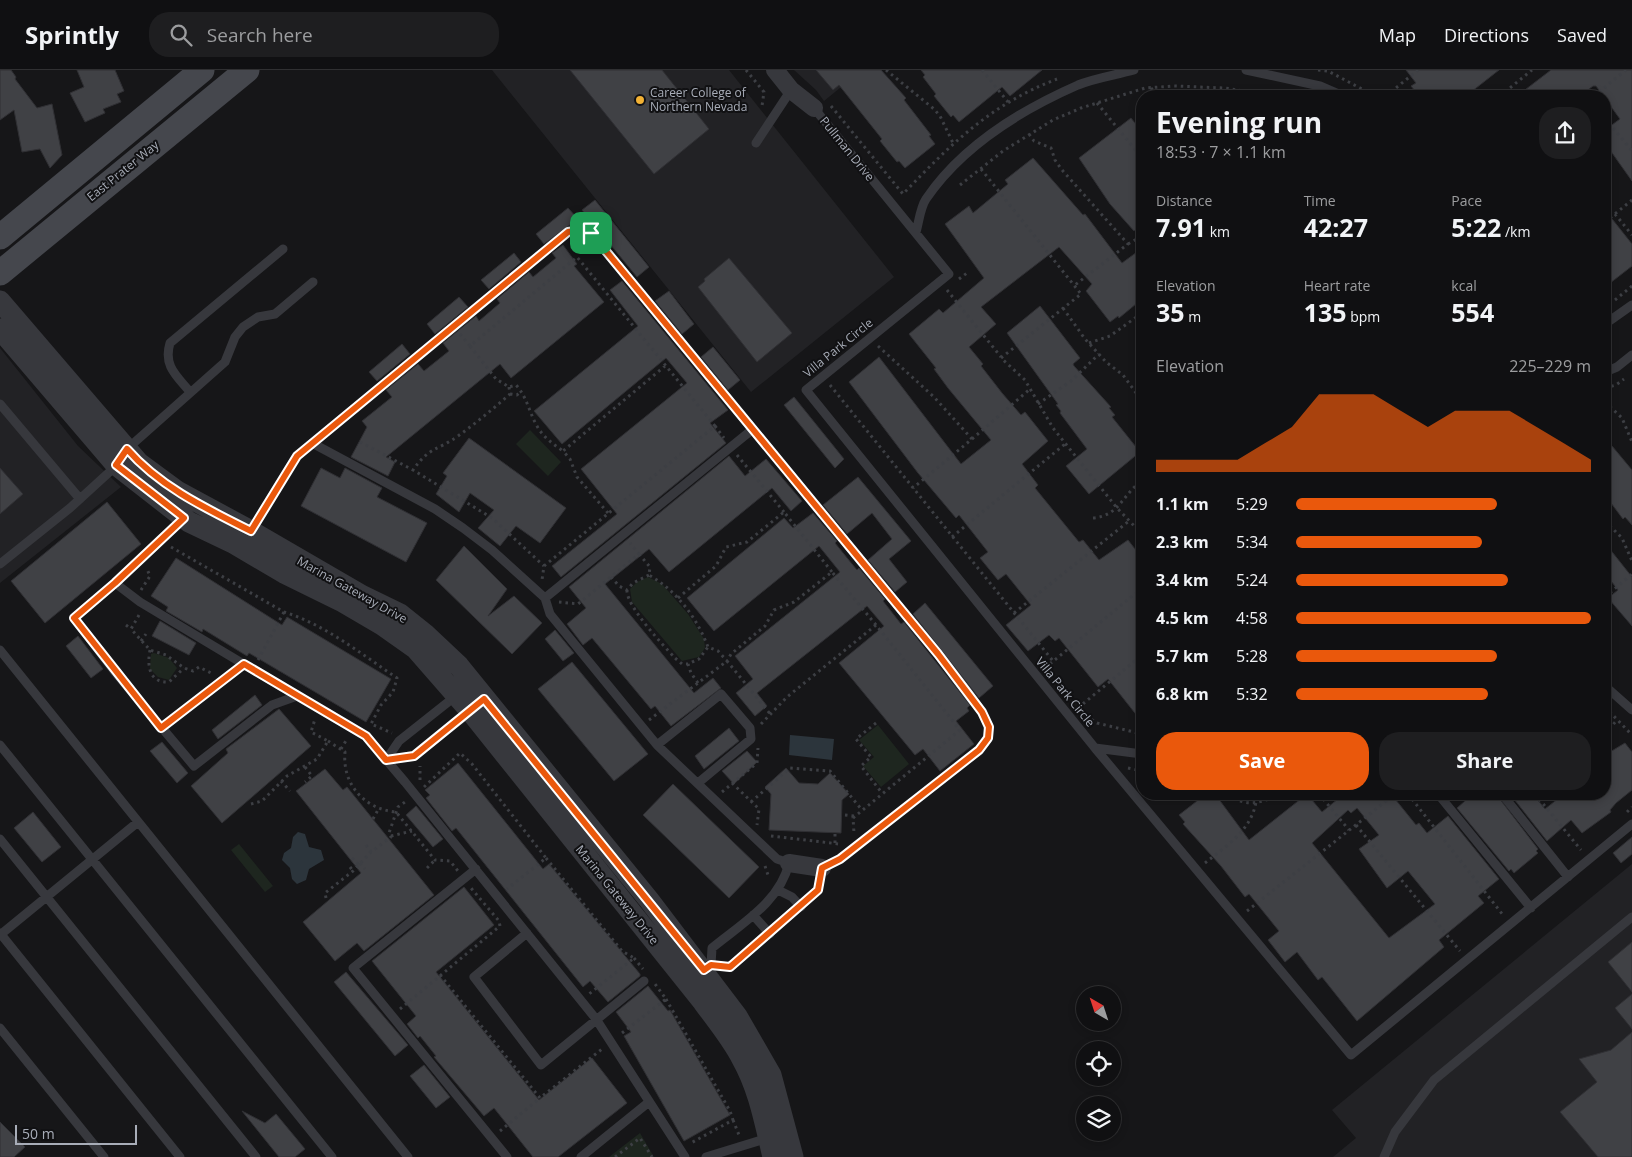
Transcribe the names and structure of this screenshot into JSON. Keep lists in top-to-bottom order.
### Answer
{
  "streets": {
    "main road": ["East Prater Way"],
    "street": ["Pullman Drive", "Marina Gateway Drive"],
    "lane": ["Villa Park Circle"]
  },
  "crossings": [
    ["Pullman Drive", "Villa Park Circle"]
  ],
  "places": ["Career College of Northern Nevada"],
  "scale_bar": "50 m",
  "north": "top left",
  "page": {
    "header": "Sprintly",
    "search": "Search here",
    "nav": ["Map", "Directions", "Saved"],
    "heading": ["Evening run", "18:53 · 7 × 1.1 km"],
    "stats": [
      ["Distance", "7.91 km"],
      ["Time", "42:27"],
      ["Pace", "5:22 /km"],
      ["Elevation", "35 m"],
      ["Heart rate", "135 bpm"],
      ["kcal", "554"]
    ],
    "chart": ["Elevation", "225–229 m"],
    "list": [
      {
        "name": "1.1 km",
        "note": "5:29"
      },
      {
        "name": "2.3 km",
        "note": "5:34"
      },
      {
        "name": "3.4 km",
        "note": "5:24"
      },
      {
        "name": "4.5 km",
        "note": "4:58"
      },
      {
        "name": "5.7 km",
        "note": "5:28"
      },
      {
        "name": "6.8 km",
        "note": "5:32"
      }
    ],
    "buttons": ["Save", "Share"],
    "scale": "50 m"
  }
}
